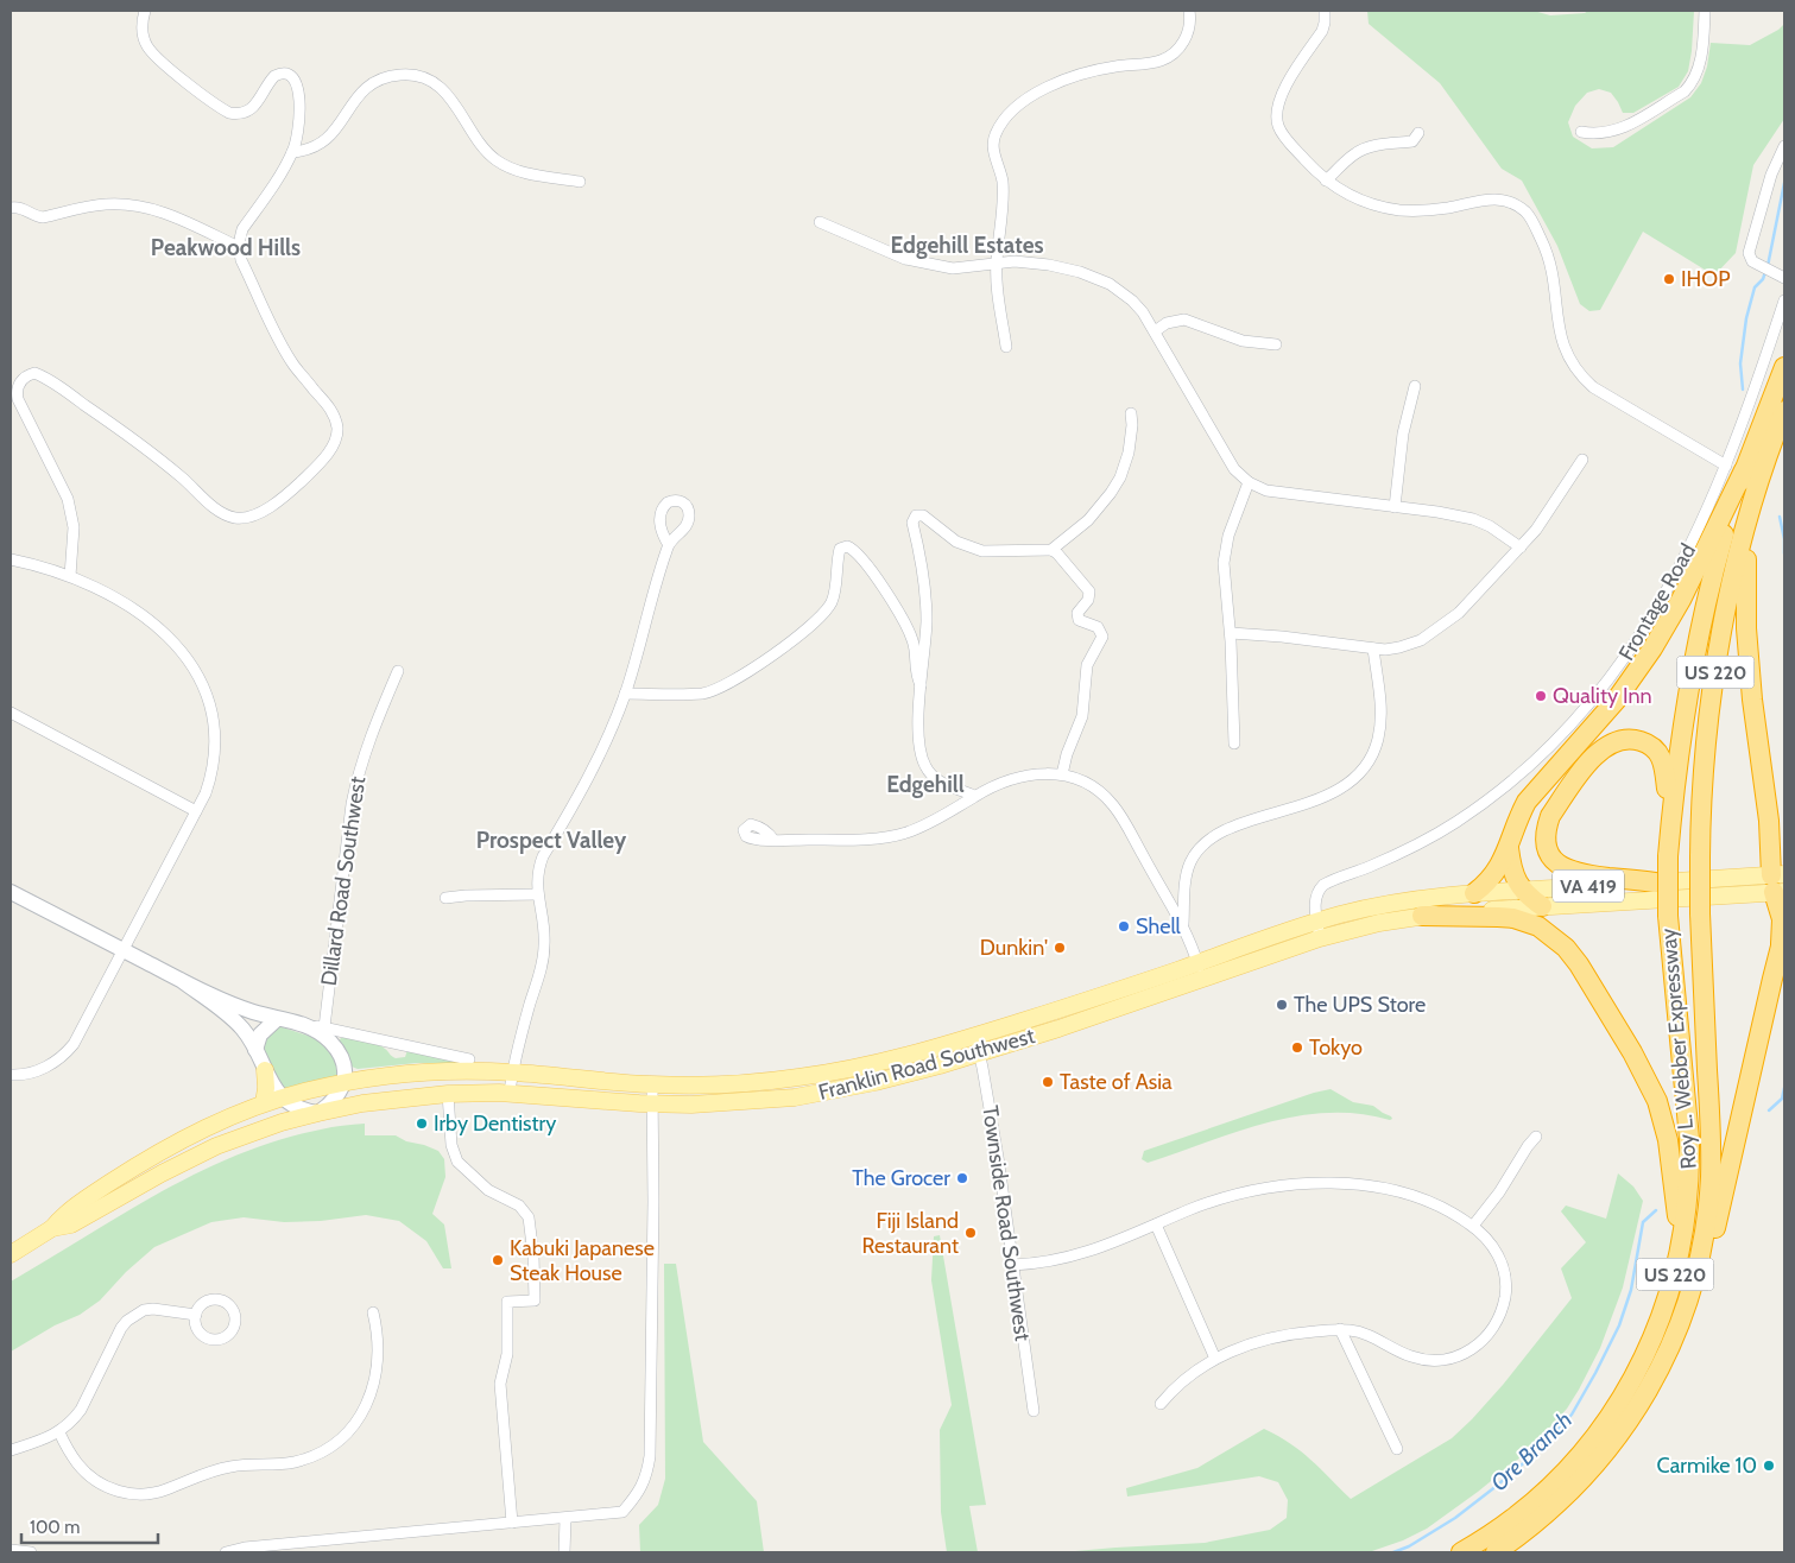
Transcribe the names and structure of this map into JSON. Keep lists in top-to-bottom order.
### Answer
{
  "streets": {
    "highway": ["US 220", "Roy L. Webber Expressway"],
    "main road": ["VA 419", "Franklin Road Southwest"],
    "street": ["Frontage Road", "Dillard Road Southwest", "Townside Road Southwest"]
  },
  "crossings": [
    ["Frontage Road", "US 220"],
    ["Frontage Road", "Roy L. Webber Expressway"],
    ["Frontage Road", "Franklin Road Southwest"],
    ["US 220", "Roy L. Webber Expressway"],
    ["VA 419", "Franklin Road Southwest"],
    ["Franklin Road Southwest", "Townside Road Southwest"]
  ],
  "districts": [
    "Edgehill Estates",
    "Peakwood Hills",
    "Edgehill",
    "Prospect Valley"
  ],
  "water": ["Ore Branch"],
  "places": [
    "IHOP",
    "Quality Inn",
    "Shell",
    "Dunkin'",
    "The UPS Store",
    "Tokyo",
    "Taste of Asia",
    "Irby Dentistry",
    "The Grocer",
    "Fiji Island Restaurant",
    "Kabuki Japanese Steak House",
    "Carmike 10"
  ],
  "scale_bar": "100 m"
}
